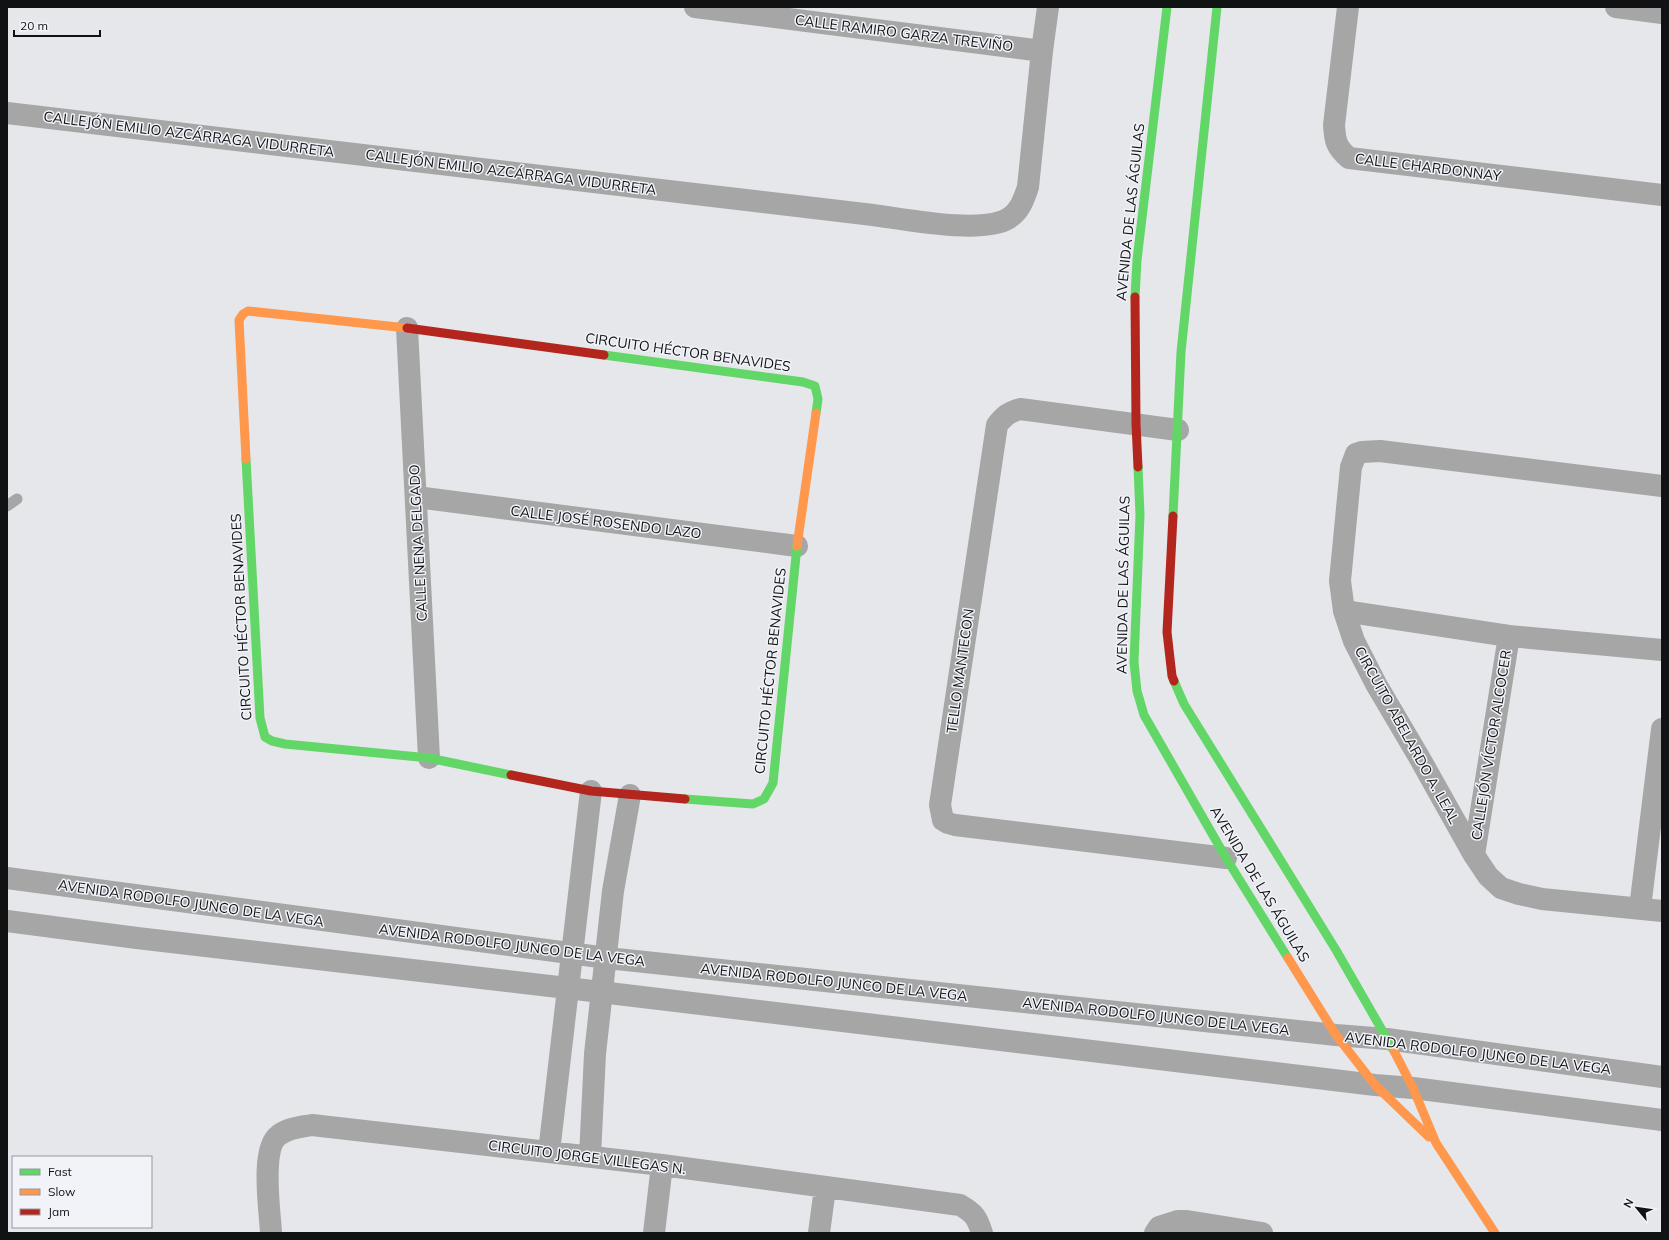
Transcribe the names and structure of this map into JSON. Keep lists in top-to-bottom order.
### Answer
{
  "streets": {
    "street": [
      "CALLE RAMIRO GARZA TREVIÑO",
      "CALLEJÓN EMILIO AZCÁRRAGA VIDURRETA",
      "CALLE CHARDONNAY",
      "AVENIDA DE LAS ÁGUILAS",
      "CIRCUITO HÉCTOR BENAVIDES",
      "CALLE JOSÉ ROSENDO LAZO",
      "CALLE NENA DELGADO",
      "TELLO MANTECON",
      "CIRCUITO ABELARDO A. LEAL",
      "CALLEJÓN VÍCTOR ALCOCER",
      "AVENIDA RODOLFO JUNCO DE LA VEGA",
      "CIRCUITO JORGE VILLEGAS N."
    ]
  },
  "crossings": [
    ["CALLE RAMIRO GARZA TREVIÑO", "CALLEJÓN EMILIO AZCÁRRAGA VIDURRETA"],
    ["AVENIDA DE LAS ÁGUILAS", "TELLO MANTECON"],
    ["AVENIDA DE LAS ÁGUILAS", "AVENIDA RODOLFO JUNCO DE LA VEGA"],
    ["CIRCUITO HÉCTOR BENAVIDES", "CALLE JOSÉ ROSENDO LAZO"],
    ["CIRCUITO HÉCTOR BENAVIDES", "CALLE NENA DELGADO"],
    ["CALLE JOSÉ ROSENDO LAZO", "CALLE NENA DELGADO"],
    ["CIRCUITO ABELARDO A. LEAL", "CALLEJÓN VÍCTOR ALCOCER"]
  ],
  "legend": ["Fast", "Slow", "Jam"],
  "scale_bar": "20 m",
  "north": "top left"
}
